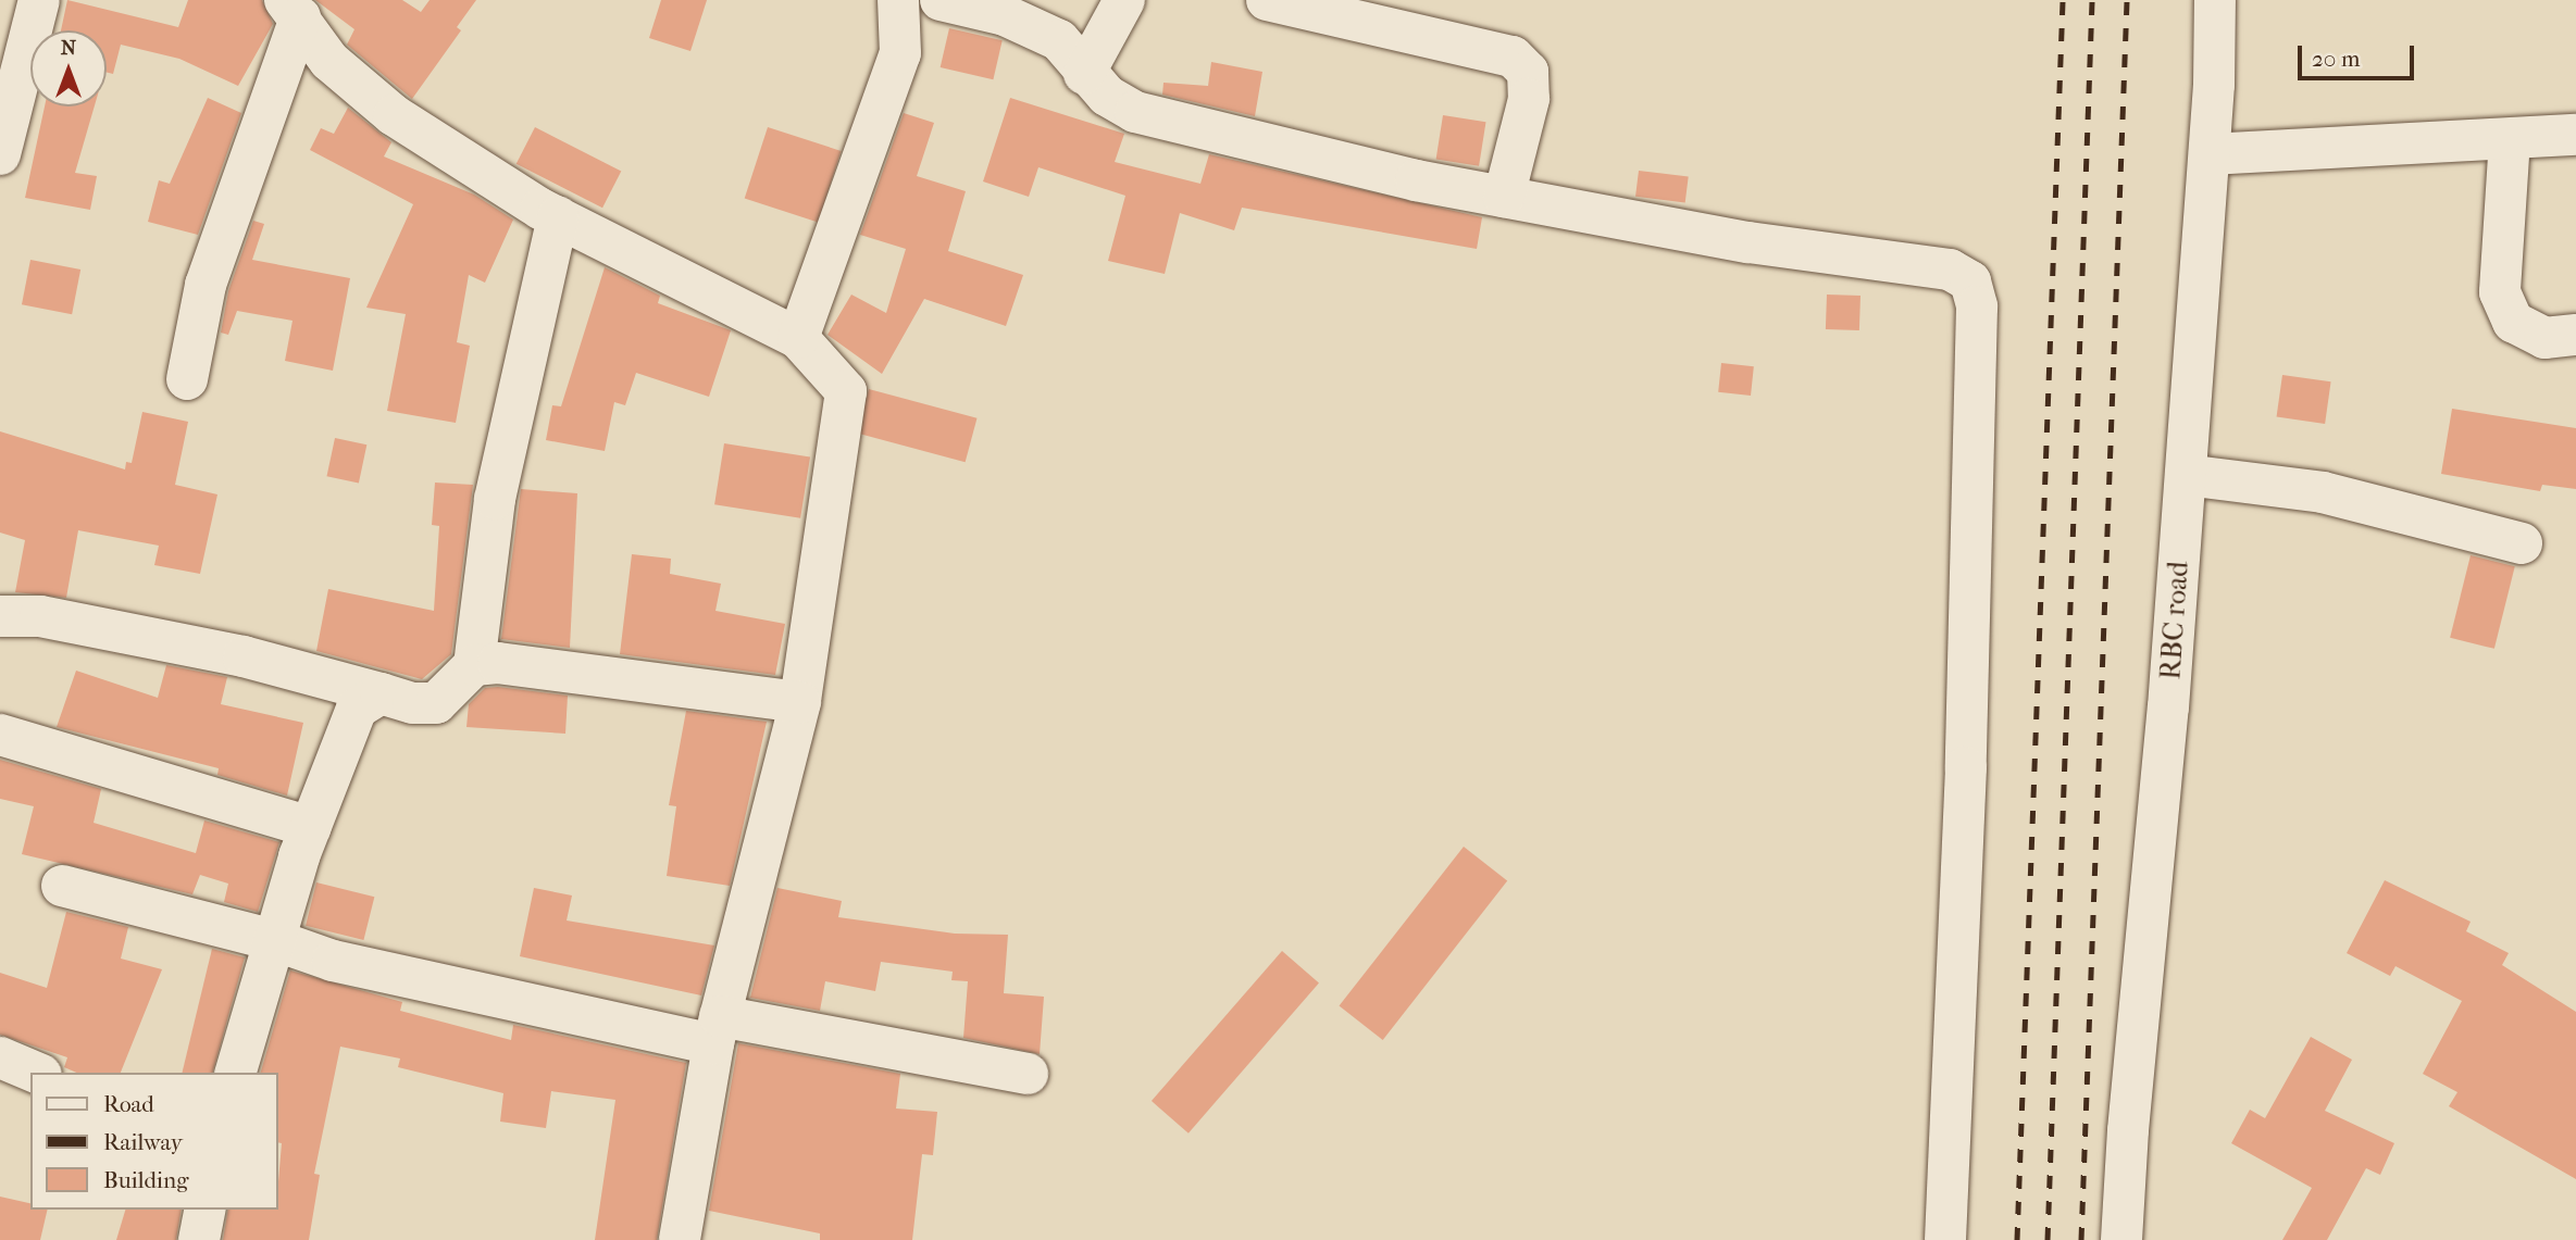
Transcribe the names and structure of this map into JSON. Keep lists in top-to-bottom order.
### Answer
{
  "streets": {
    "street": ["RBC road"]
  },
  "legend": ["Road", "Railway", "Building"],
  "scale_bar": "20 m",
  "north": "top"
}
